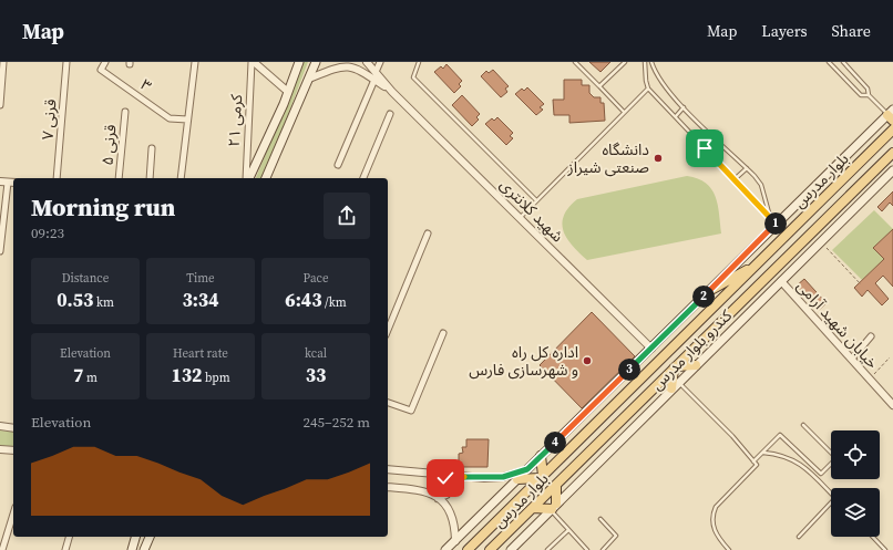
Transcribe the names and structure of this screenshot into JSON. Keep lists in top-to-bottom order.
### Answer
{
  "streets": {
    "main road": ["بلوار مدرس", "کندرو بلوار مدرس"],
    "street": [
      "۳",
      "قرنی ۷",
      "کرمی ۲۱",
      "قرنی ۵",
      "شهید کلانتری",
      "خیابان شهید آرامی"
    ]
  },
  "crossings": [
    ["شهید کلانتری", "کندرو بلوار مدرس"],
    ["خیابان شهید آرامی", "کندرو بلوار مدرس"]
  ],
  "places": ["دانشگاه صنعتی شیراز", "اداره کل راه و شهرسازی فارس"],
  "page": {
    "header": "Map",
    "nav": ["Map", "Layers", "Share"],
    "heading": ["Morning run", "09:23"],
    "pins": [
      "1",
      "2",
      "3",
      "4"
    ],
    "stats": [
      ["Distance", "0.53 km"],
      ["Time", "3:34"],
      ["Pace", "6:43 /km"],
      ["Elevation", "7 m"],
      ["Heart rate", "132 bpm"],
      ["kcal", "33"]
    ],
    "chart": ["Elevation", "245–252 m"]
  }
}
